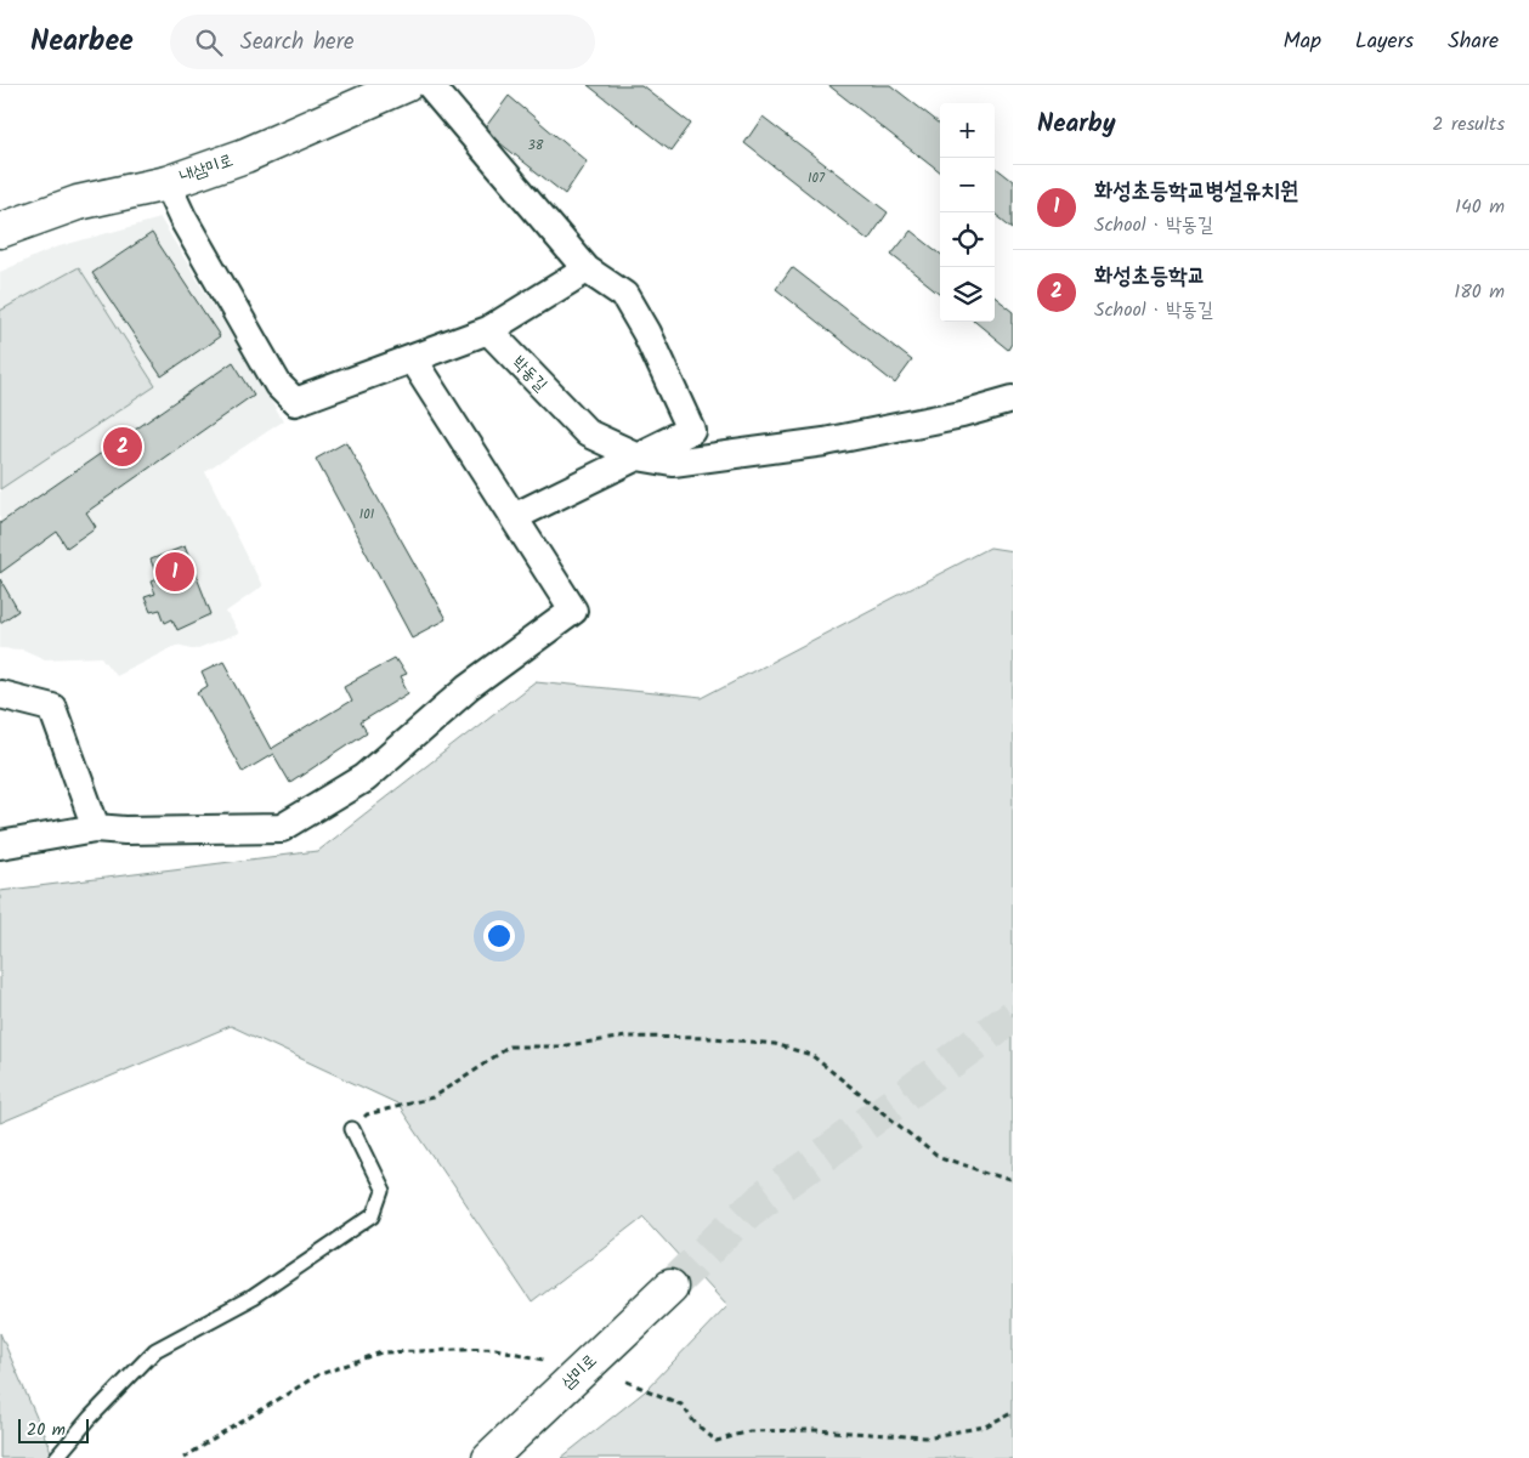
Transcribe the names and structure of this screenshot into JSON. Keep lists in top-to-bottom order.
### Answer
{
  "streets": {
    "street": ["내삼미로", "박동길", "삼미로"]
  },
  "house_numbers": ["38", "107", "101"],
  "scale_bar": "20 m",
  "page": {
    "header": "Nearbee",
    "search": "Search here",
    "nav": ["Map", "Layers", "Share"],
    "heading": ["Nearby", "2 results"],
    "map_buttons": ["+", "−"],
    "list": [
      {
        "mark": "1",
        "name": "화성초등학교병설유치원",
        "note": "School · 박동길",
        "value": "140 m"
      },
      {
        "mark": "2",
        "name": "화성초등학교",
        "note": "School · 박동길",
        "value": "180 m"
      }
    ],
    "pins": ["2", "1"],
    "scale": "20 m"
  }
}
